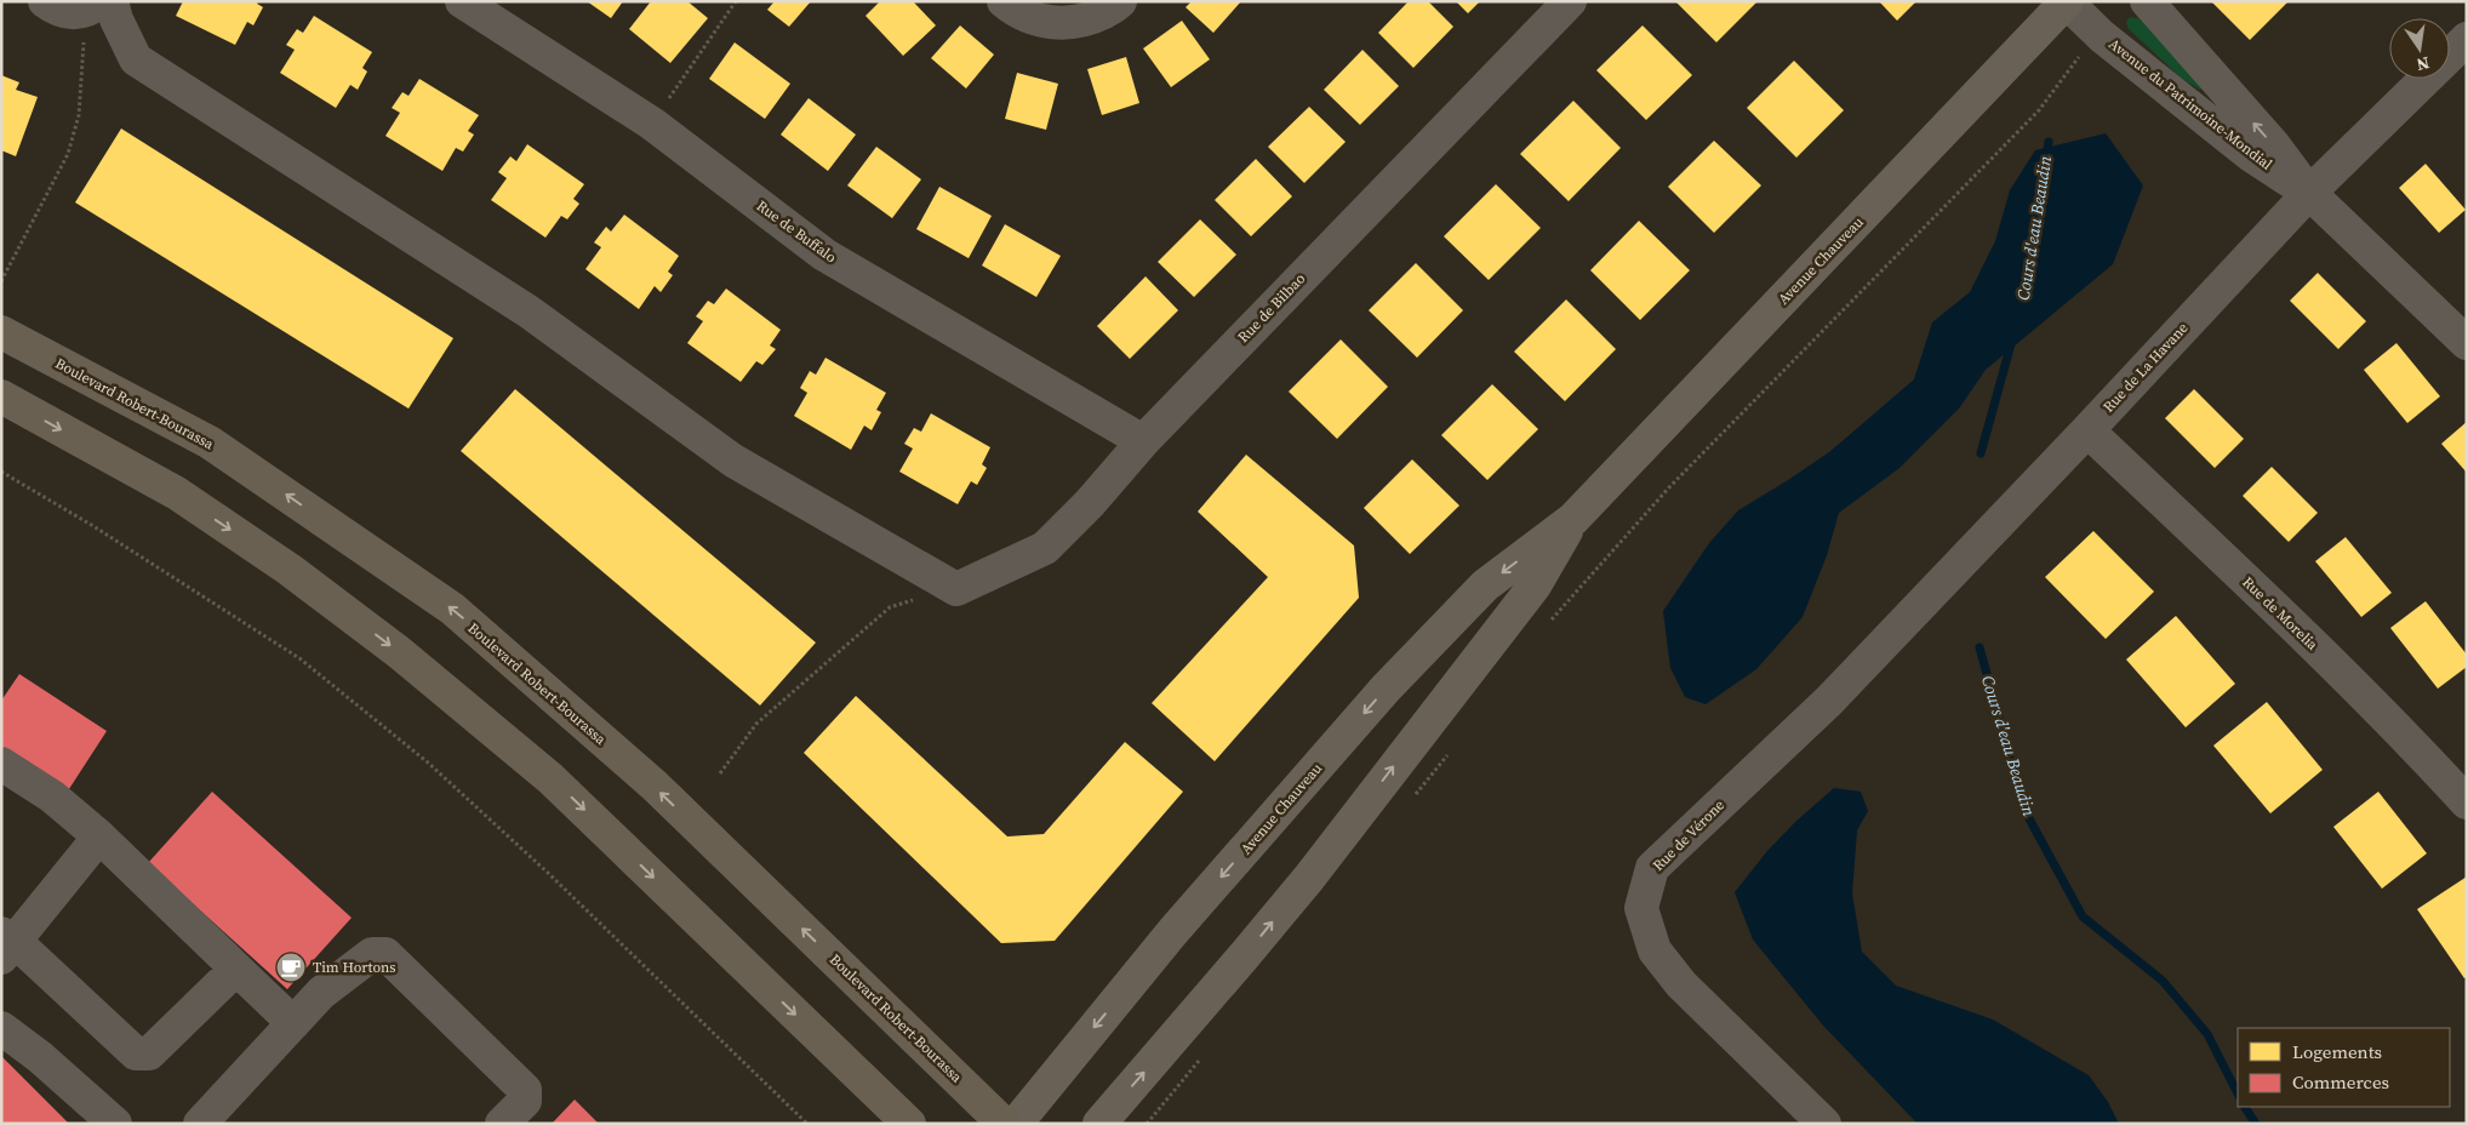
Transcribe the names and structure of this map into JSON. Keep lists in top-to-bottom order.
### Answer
{
  "streets": {
    "highway": ["Boulevard Robert-Bourassa"],
    "main road": ["Avenue Chauveau"],
    "street": [
      "Avenue du Patrimoine-Mondial",
      "Rue de Buffalo",
      "Rue de Bilbao",
      "Rue de La Havane",
      "Rue de Morelia",
      "Rue de Vérone"
    ]
  },
  "crossings": [
    ["Avenue du Patrimoine-Mondial", "Avenue Chauveau"],
    ["Avenue du Patrimoine-Mondial", "Rue de La Havane"],
    ["Rue de Buffalo", "Rue de Bilbao"],
    ["Rue de La Havane", "Rue de Morelia"],
    ["Rue de La Havane", "Rue de Vérone"]
  ],
  "water": ["Cours d'eau Beaudin"],
  "places": {
    "cafe": ["Tim Hortons"]
  },
  "legend": ["Logements", "Commerces"],
  "north": "bottom"
}
